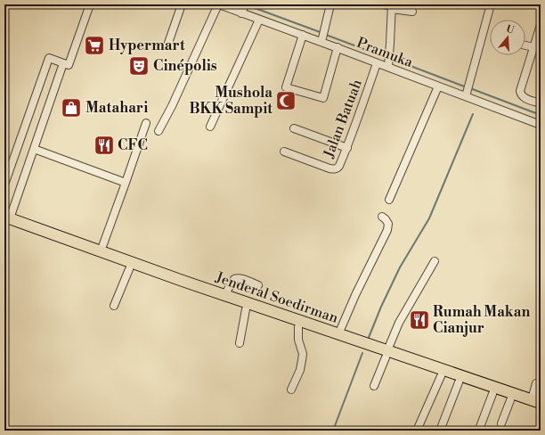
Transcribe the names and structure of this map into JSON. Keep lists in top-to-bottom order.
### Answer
{
  "streets": {
    "highway": ["Jenderal Soedirman"],
    "street": ["Pramuka", "Jalan Batuah"]
  },
  "crossings": [
    ["Pramuka", "Jalan Batuah"]
  ],
  "places": {
    "supermarket": ["Hypermart"],
    "theatre": ["Cinépolis"],
    "mosque": ["Mushola BKK Sampit"],
    "shop": ["Matahari"],
    "restaurant": ["CFC", "Rumah Makan Cianjur"]
  },
  "north": "top"
}
